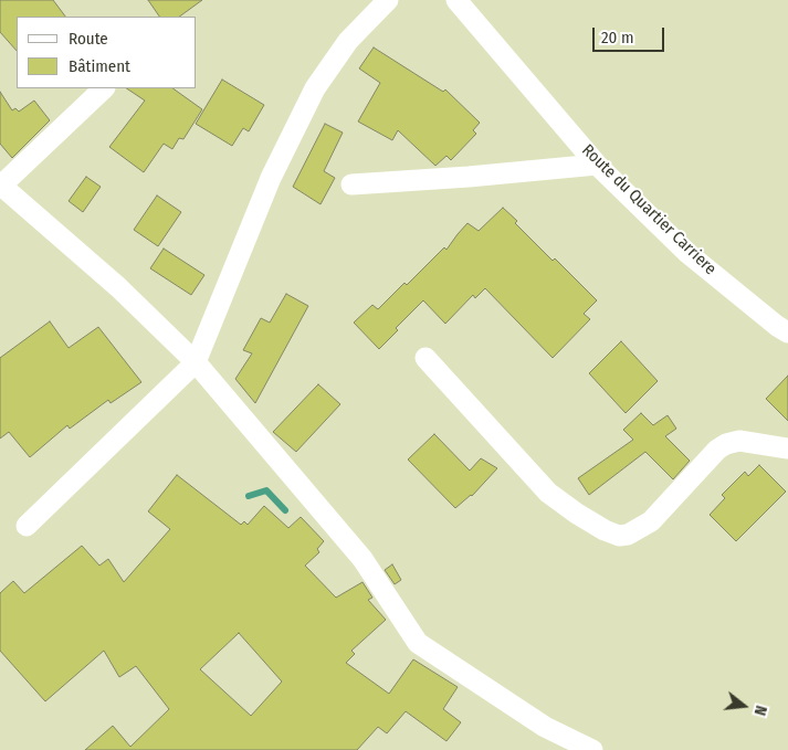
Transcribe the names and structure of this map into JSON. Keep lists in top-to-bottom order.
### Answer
{
  "streets": {
    "street": ["Route du Quartier Carriere"]
  },
  "legend": ["Route", "Bâtiment"],
  "scale_bar": "20 m",
  "north": "right"
}
